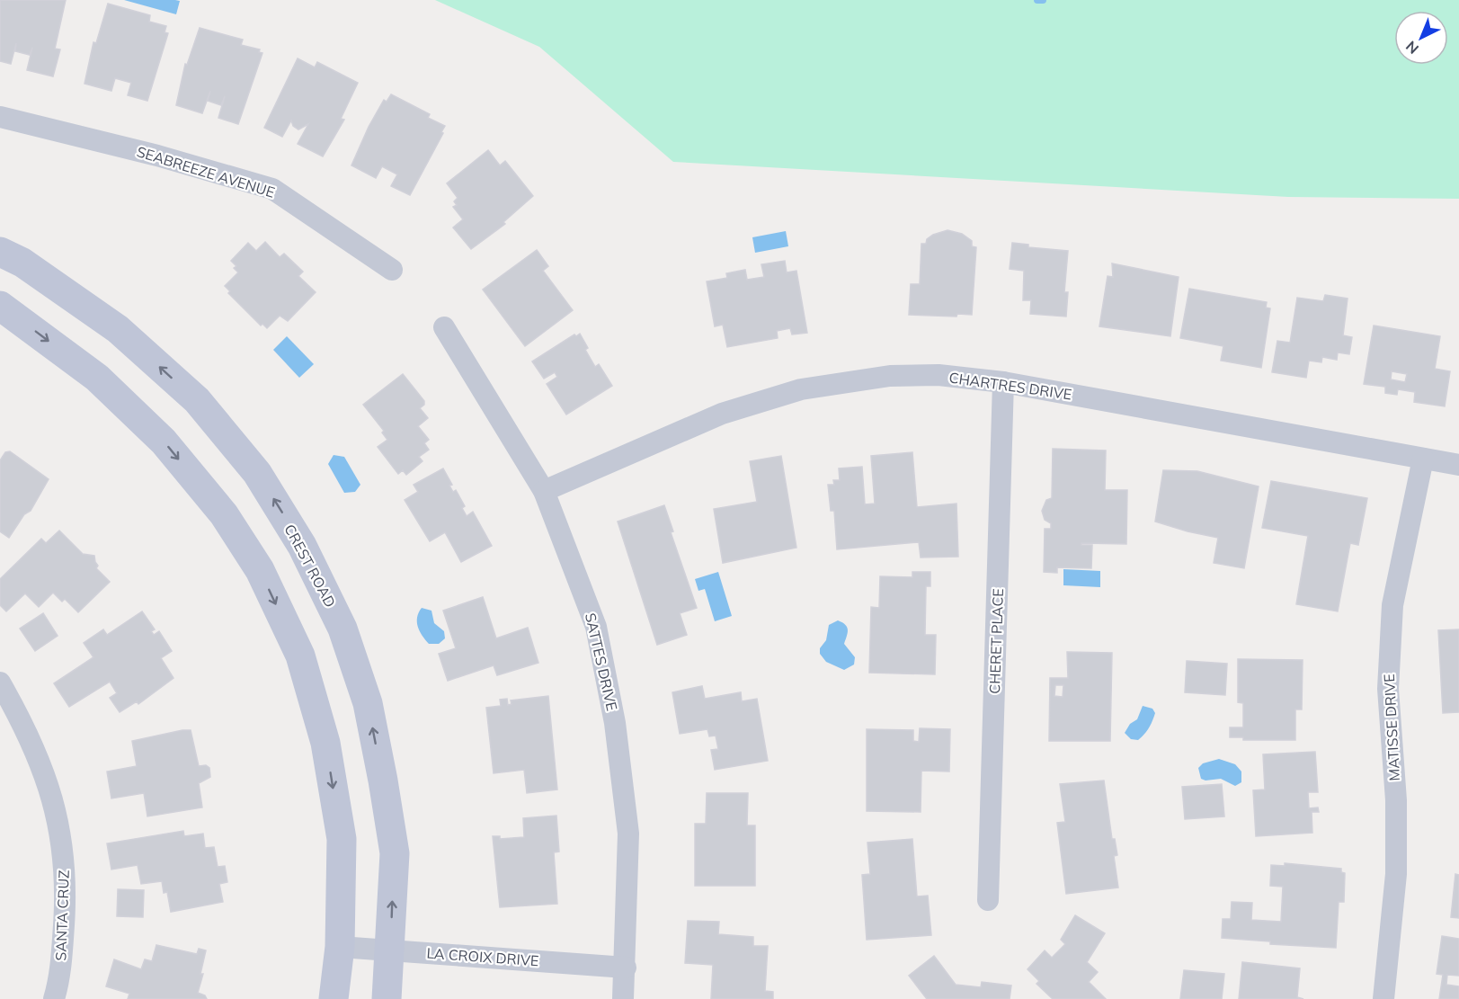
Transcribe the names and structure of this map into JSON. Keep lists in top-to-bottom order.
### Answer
{
  "streets": {
    "main road": ["CREST ROAD"],
    "street": [
      "SEABREEZE AVENUE",
      "CHARTRES DRIVE",
      "CHERET PLACE",
      "SATTES DRIVE",
      "MATISSE DRIVE",
      "SANTA CRUZ",
      "LA CROIX DRIVE"
    ]
  },
  "crossings": [
    ["CHARTRES DRIVE", "CHERET PLACE"],
    ["CHARTRES DRIVE", "SATTES DRIVE"],
    ["CHARTRES DRIVE", "MATISSE DRIVE"],
    ["CREST ROAD", "LA CROIX DRIVE"],
    ["SATTES DRIVE", "LA CROIX DRIVE"]
  ],
  "north": "bottom left"
}
